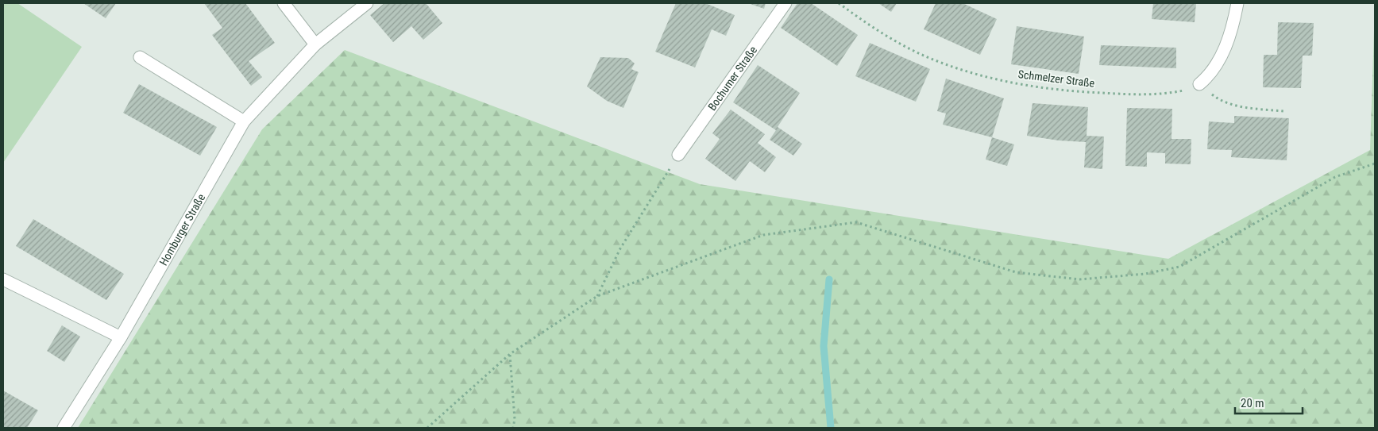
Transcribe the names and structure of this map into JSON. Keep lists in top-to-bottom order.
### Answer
{
  "streets": {
    "street": ["Bochumer Straße", "Homburger Straße"],
    "path": ["Schmelzer Straße"]
  },
  "scale_bar": "20 m"
}
